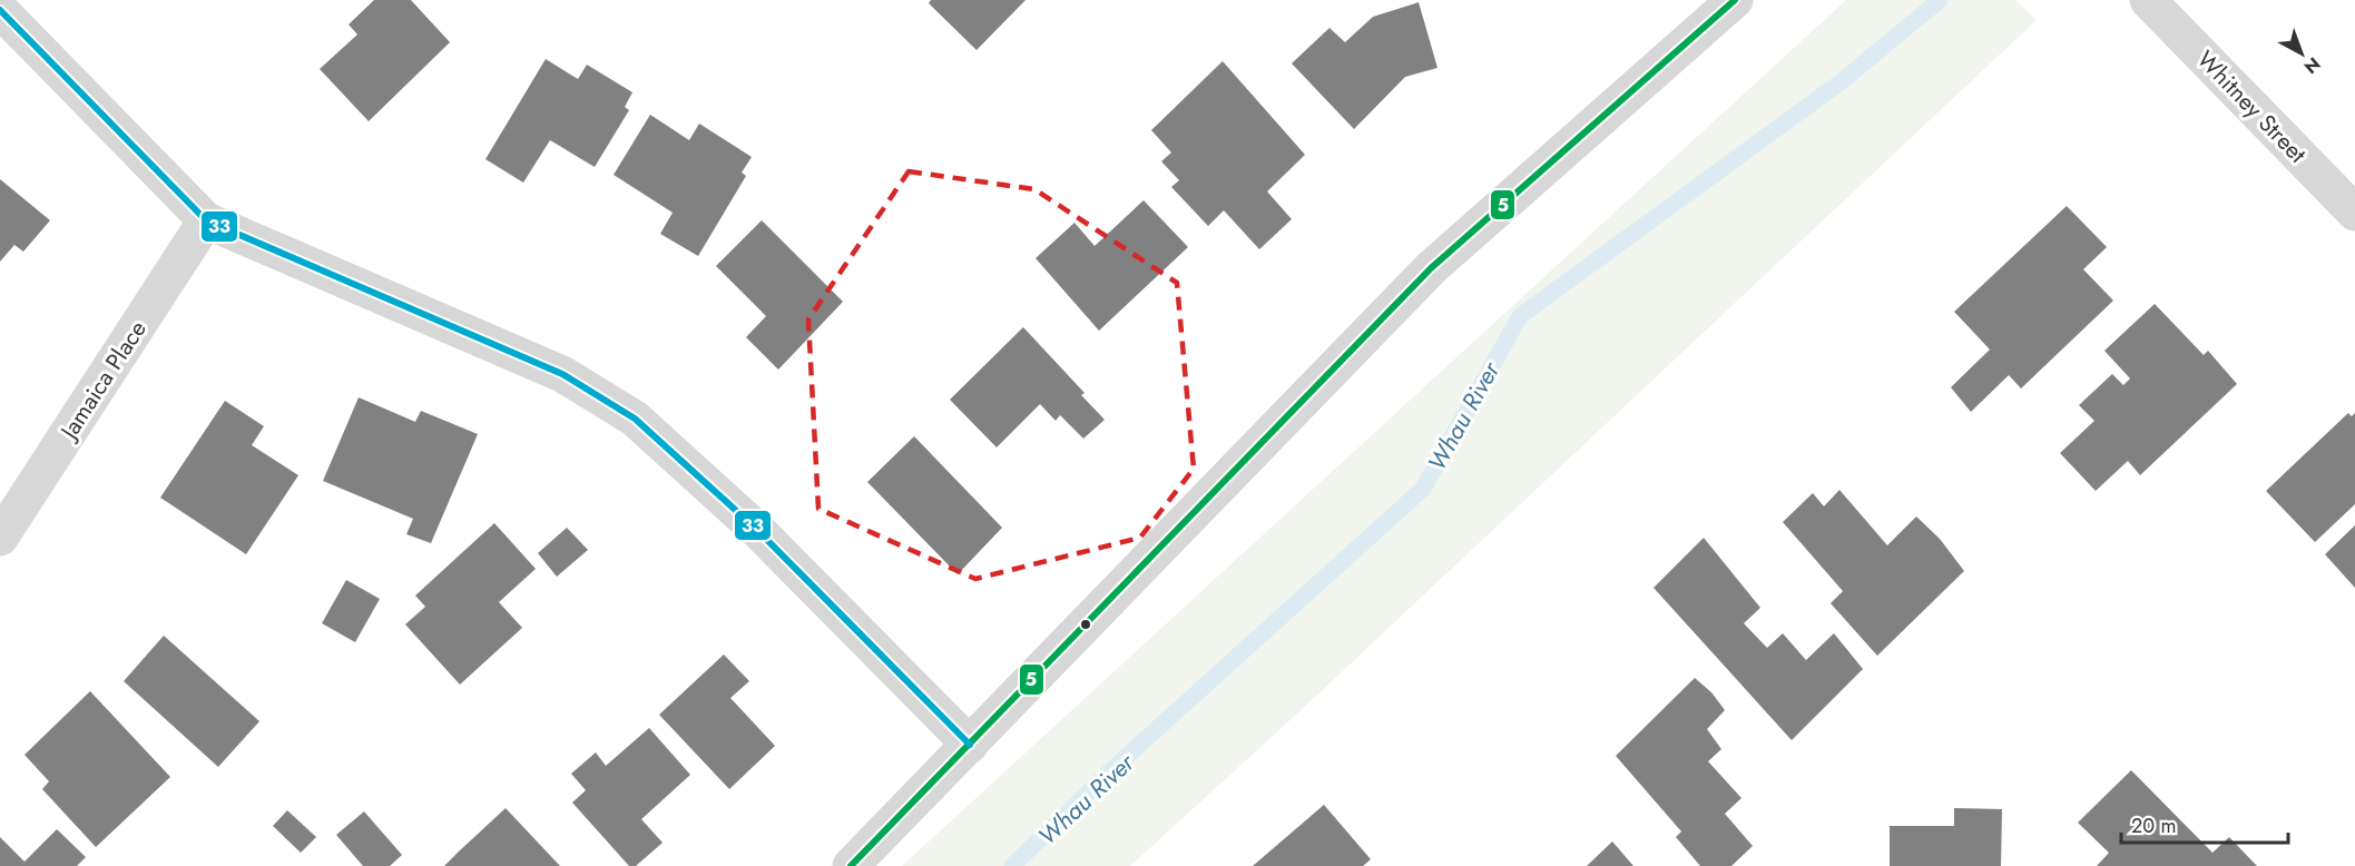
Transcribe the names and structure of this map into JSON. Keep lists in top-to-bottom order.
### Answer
{
  "streets": {
    "street": ["Whitney Street", "Jamaica Place"]
  },
  "water": ["Whau River"],
  "lines": ["transit line 5", "transit line 33"],
  "scale_bar": "20 m",
  "north": "bottom right"
}
